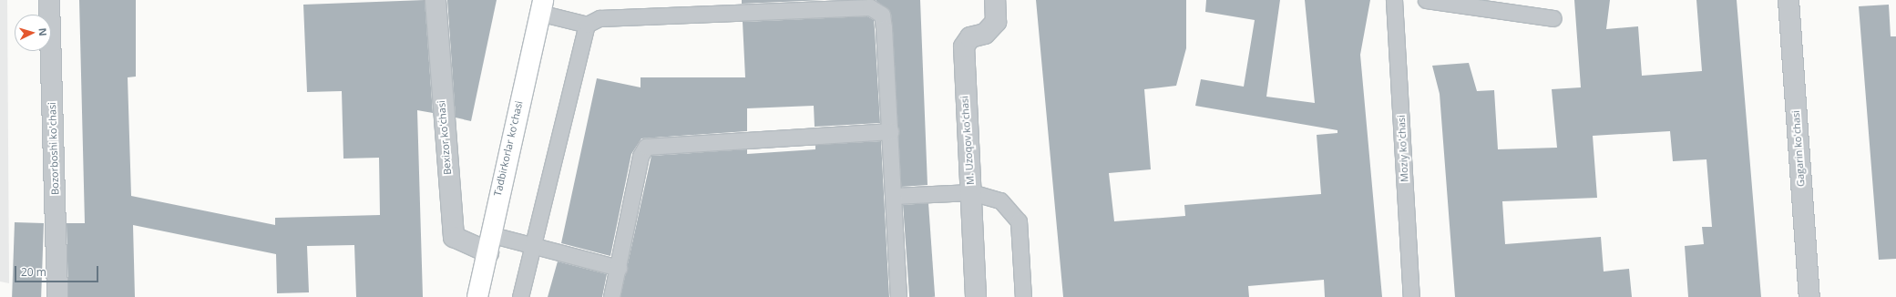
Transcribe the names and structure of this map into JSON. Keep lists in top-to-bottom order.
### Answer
{
  "streets": {
    "main road": ["Tadbirkorlar ko'chasi"],
    "street": [
      "Bexizor koʻchasi",
      "M. Uzoqov koʻchasi",
      "Bozorboshi ko'chasi",
      "Gagarin koʻchasi"
    ],
    "lane": ["Moziy koʻchasi"]
  },
  "crossings": [
    ["Bexizor koʻchasi", "Tadbirkorlar ko'chasi"]
  ],
  "scale_bar": "20 m",
  "north": "right"
}
